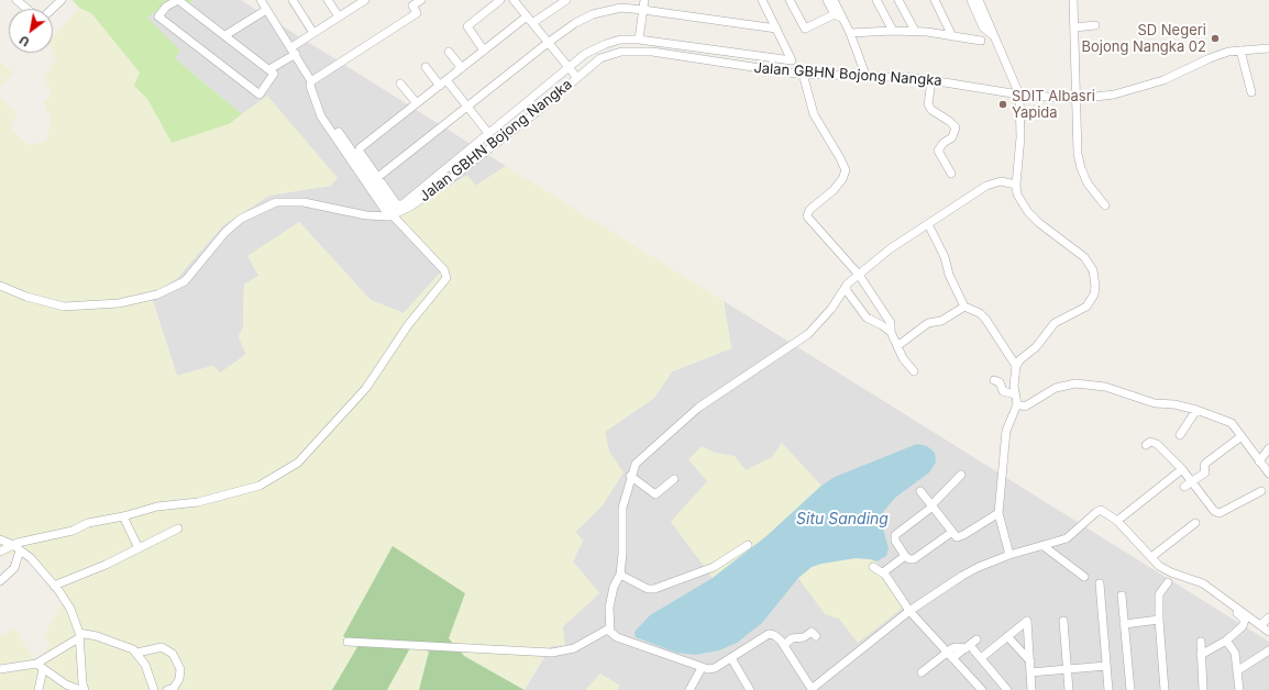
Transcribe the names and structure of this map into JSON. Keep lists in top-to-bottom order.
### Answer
{
  "streets": {
    "street": ["Jalan GBHN Bojong Nangka"]
  },
  "water": ["Situ Sanding"],
  "places": ["SD Negeri Bojong Nangka 02", "SDIT Albasri Yapida"],
  "north": "bottom left"
}
